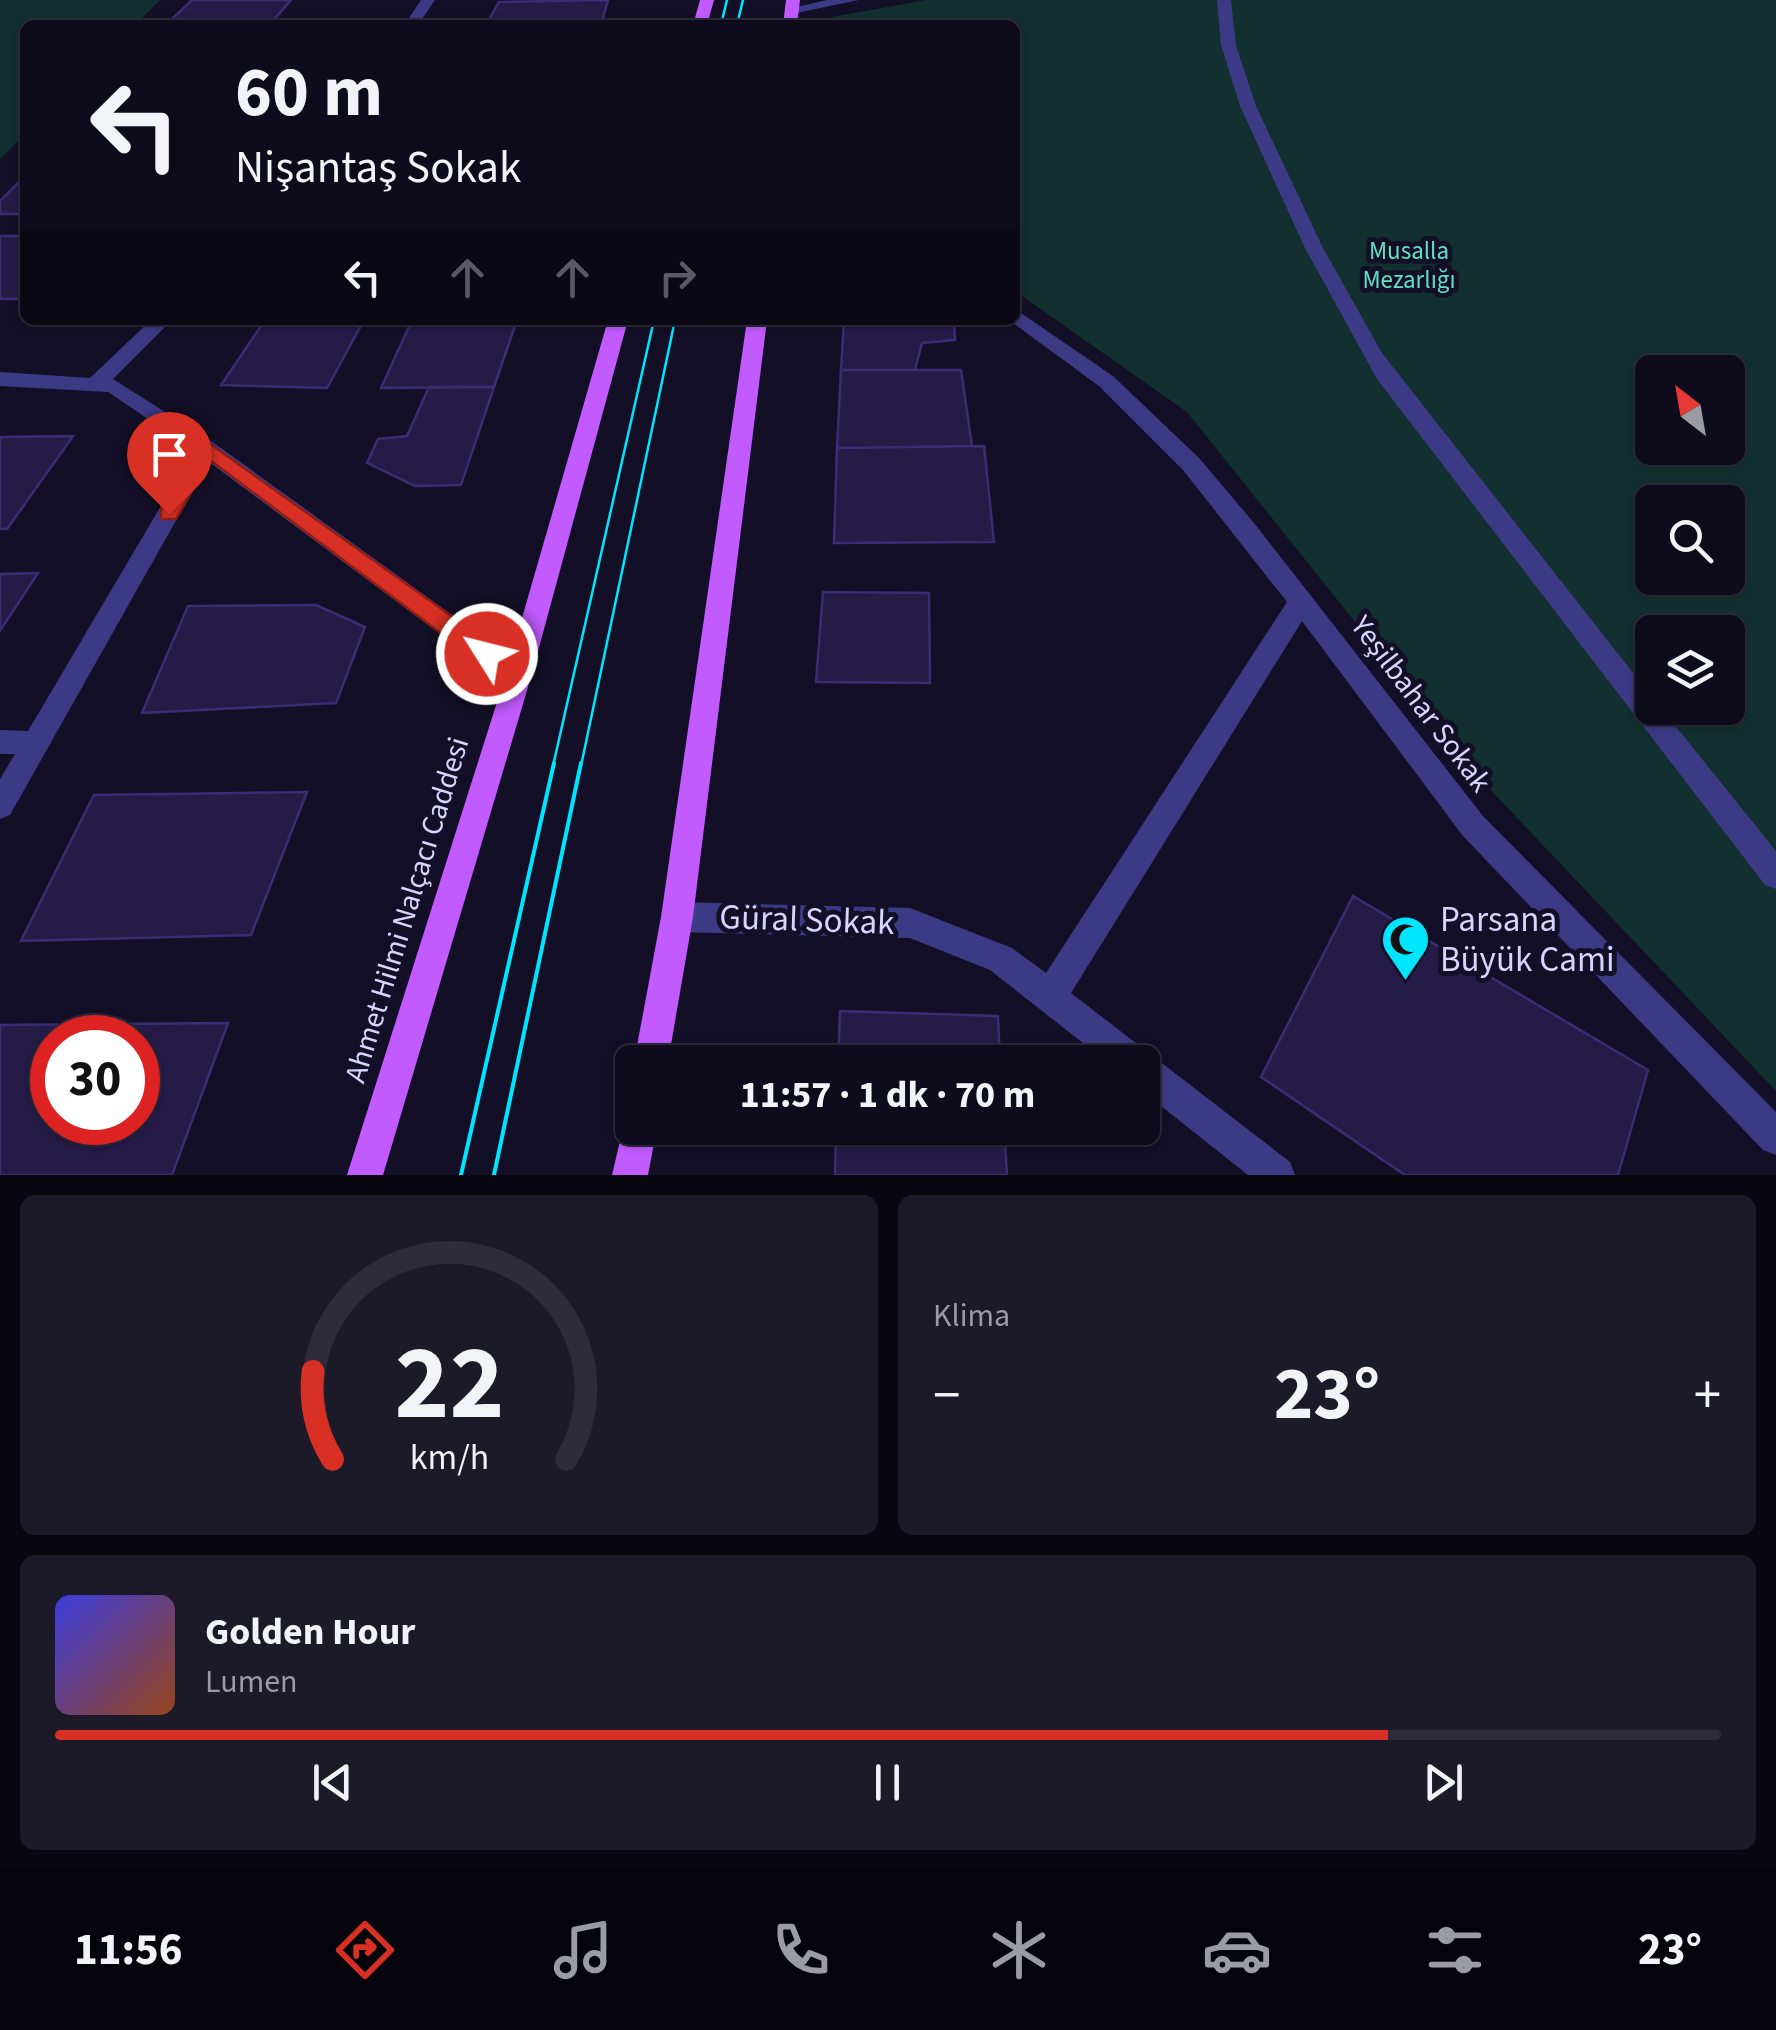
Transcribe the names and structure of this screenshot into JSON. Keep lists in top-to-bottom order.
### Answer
{
  "streets": {
    "main road": ["Ahmet Hilmi Nalçacı Caddesi"],
    "street": ["Yeşilbahar Sokak", "Güral Sokak"]
  },
  "parks": ["Musalla Mezarlığı"],
  "places": {
    "mosque": ["Parsana Büyük Cami"]
  },
  "north": "top left",
  "page": {
    "turn": ["60 m", "Nişantaş Sokak"],
    "limit": "30",
    "trip": "11:57 · 1 dk · 70 m",
    "tile": "Klima",
    "heat": ["−", "23°", "+"],
    "song": ["Golden Hour", "Lumen"],
    "tabs": ["11:56", "23°"],
    "gauge": ["22", "km/h"]
  }
}
